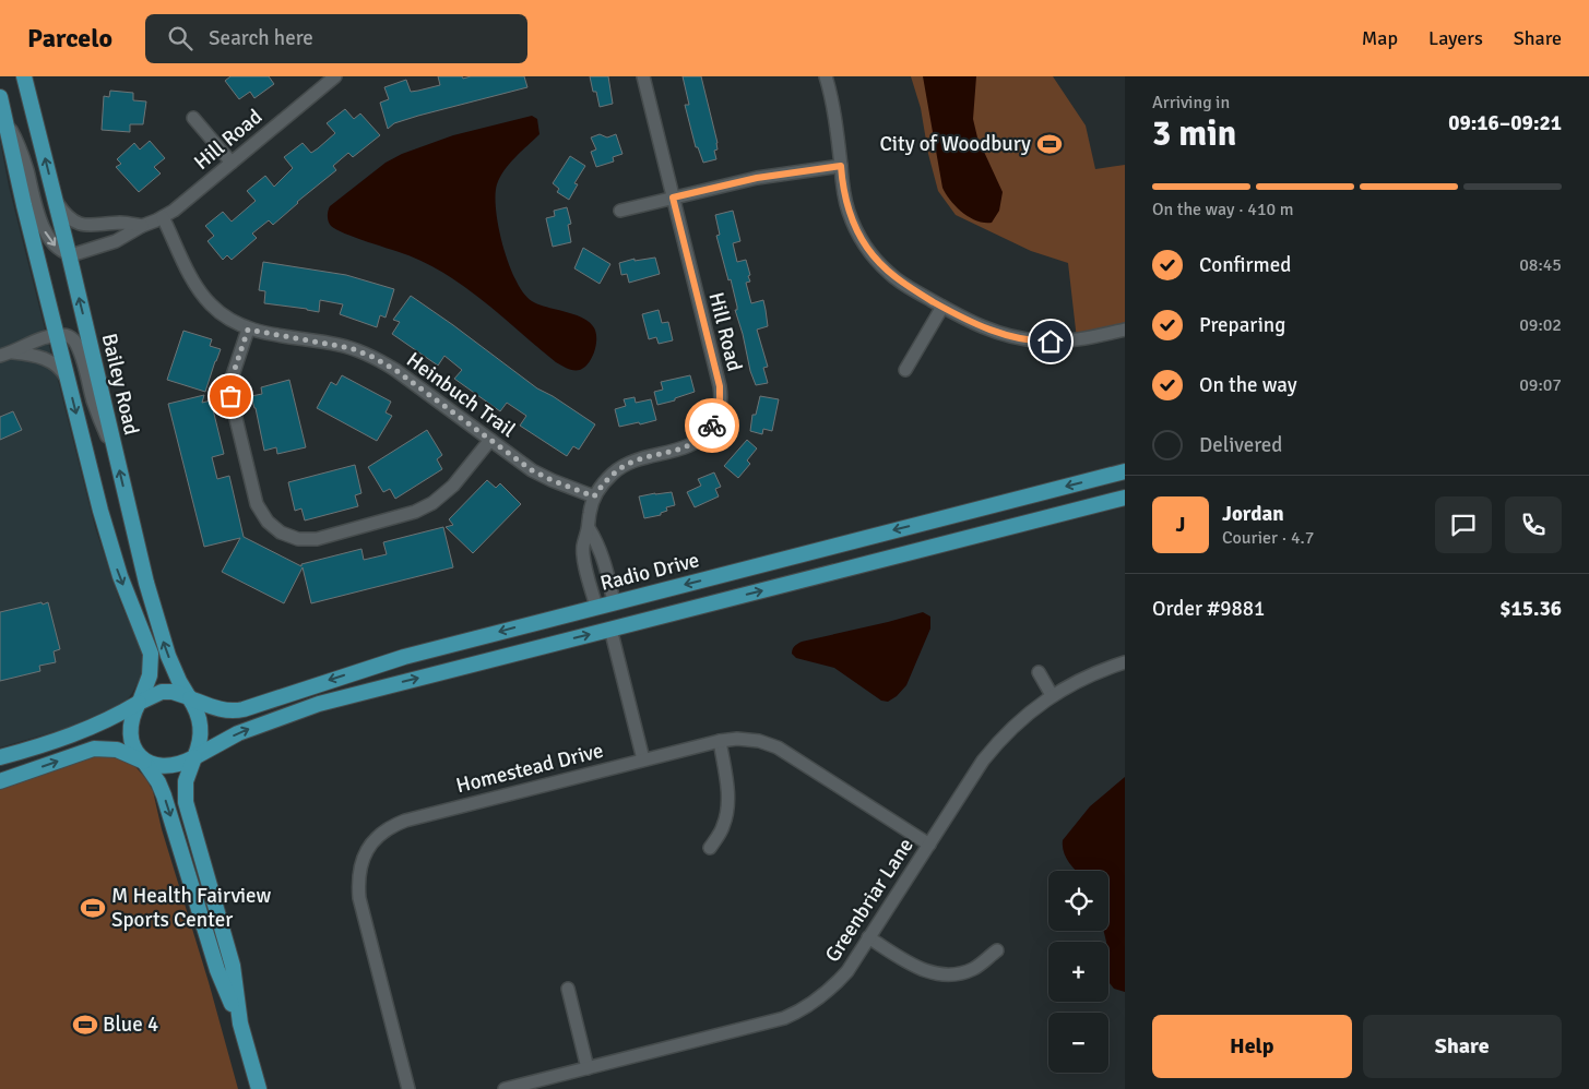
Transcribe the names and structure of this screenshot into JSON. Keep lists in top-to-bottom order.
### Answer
{
  "streets": {
    "main road": ["Bailey Road", "Radio Drive"],
    "street": [
      "Hill Road",
      "Heinbuch Trail",
      "Homestead Drive",
      "Greenbriar Lane"
    ]
  },
  "crossings": [
    ["Hill Road", "Bailey Road"],
    ["Hill Road", "Heinbuch Trail"],
    ["Hill Road", "Radio Drive"],
    ["Bailey Road", "Radio Drive"],
    ["Homestead Drive", "Greenbriar Lane"]
  ],
  "places": {
    "sports": ["City of Woodbury", "M Health Fairview Sports Center", "Blue 4"]
  },
  "page": {
    "header": "Parcelo",
    "search": "Search here",
    "nav": ["Map", "Layers", "Share"],
    "heading": ["3 min", "Arriving in", "09:16–09:21"],
    "panel": [
      "Jordan",
      "Courier · 4.7",
      "Order #9881",
      "$15.36"
    ],
    "bar": "On the way · 410 m",
    "list": [
      ["Confirmed", "08:45"],
      ["Preparing", "09:02"],
      ["On the way", "09:07"],
      "Delivered"
    ],
    "round": "J",
    "map_buttons": ["+", "−"],
    "buttons": ["Help", "Share"]
  }
}
